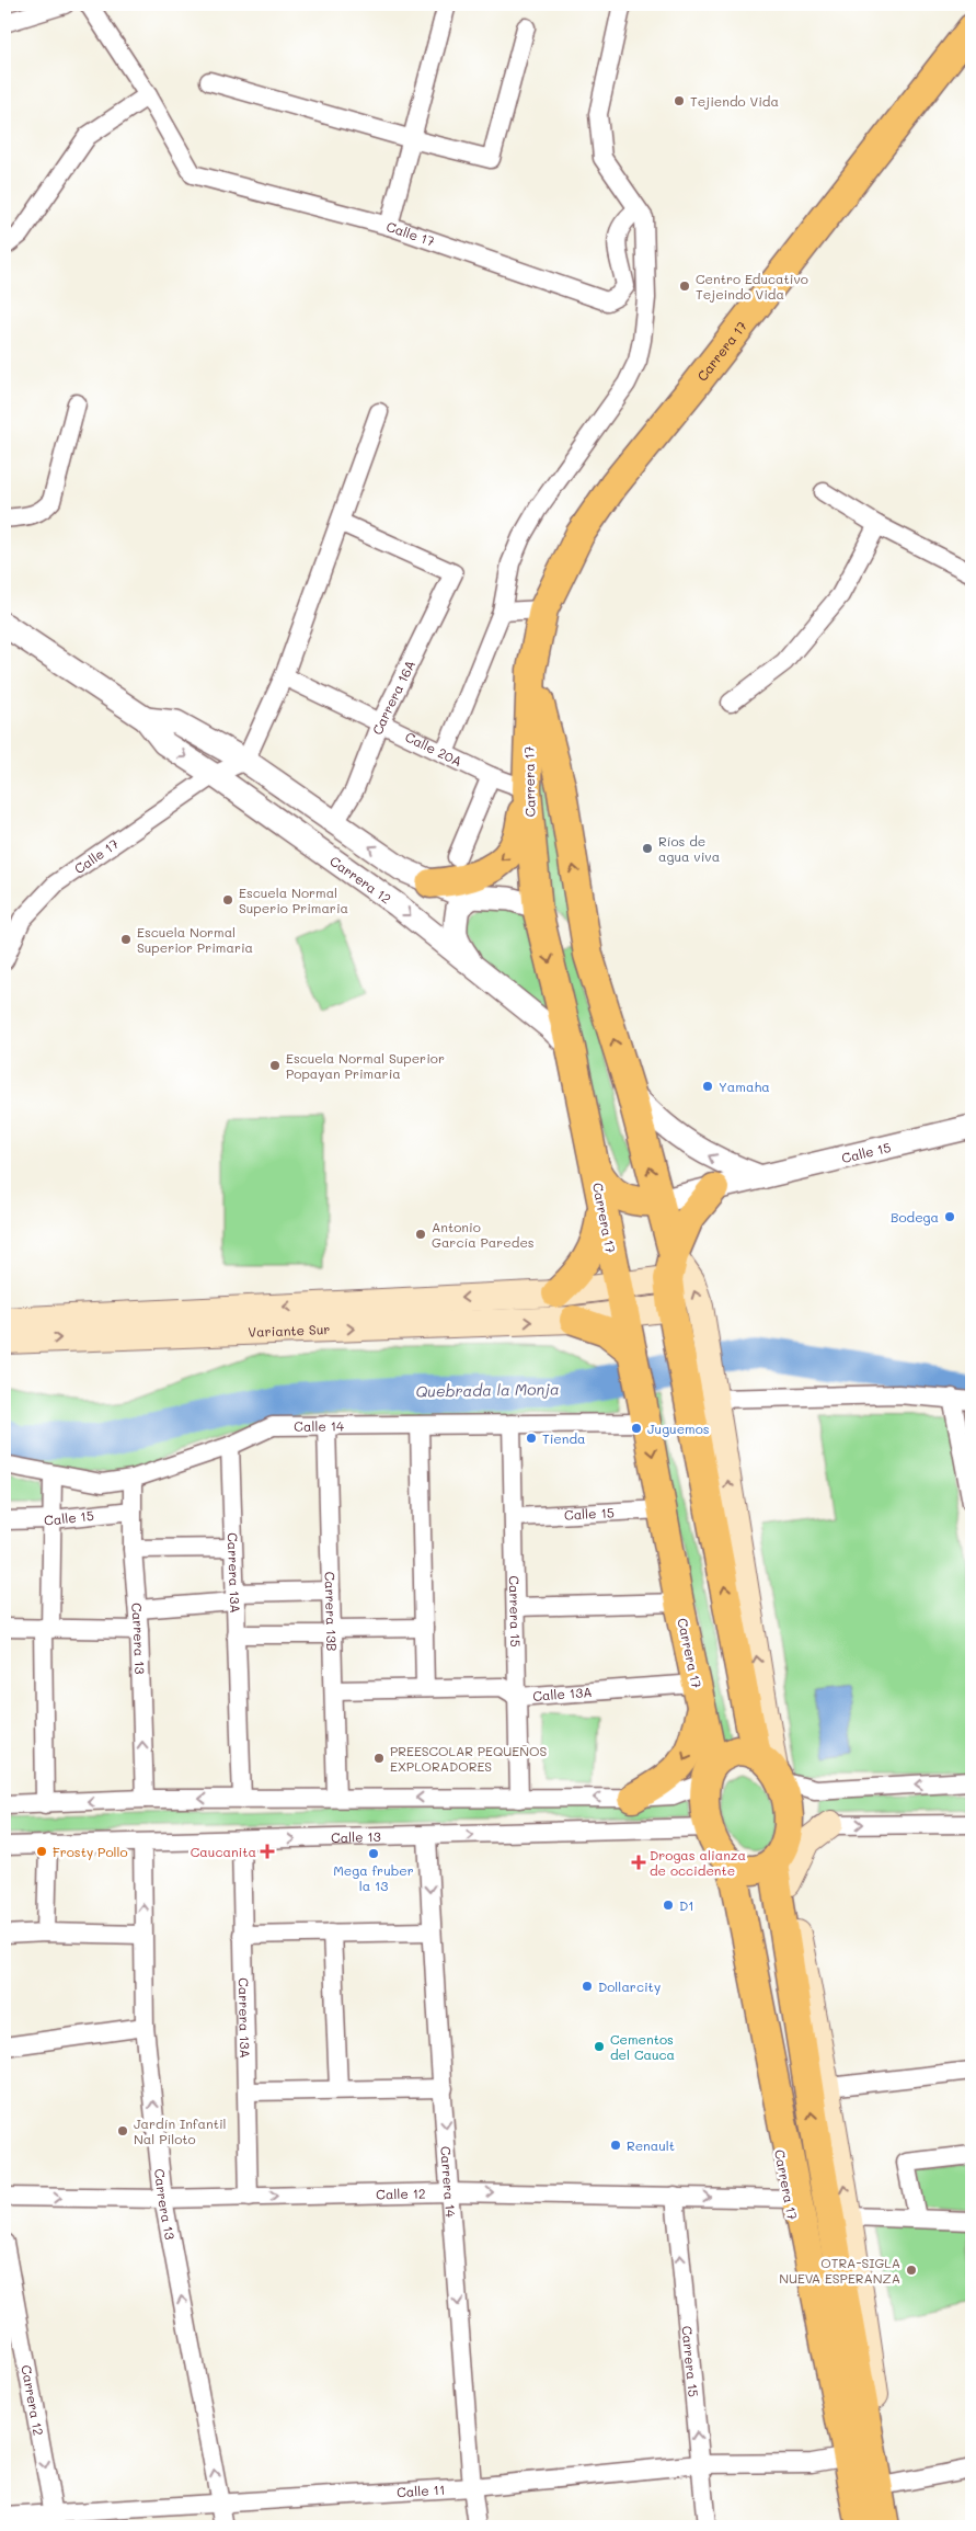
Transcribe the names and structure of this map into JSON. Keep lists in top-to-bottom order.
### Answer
{
  "streets": {
    "main road": ["Carrera 17", "Variante Sur"],
    "street": [
      "Calle 17",
      "Carrera 16A",
      "Calle 20A",
      "Carrera 12",
      "Calle 15",
      "Calle 14",
      "Carrera 13A",
      "Carrera 13B",
      "Carrera 15",
      "Carrera 13",
      "Calle 13A",
      "Calle 13",
      "Carrera 14",
      "Calle 12",
      "Calle 11"
    ]
  },
  "crossings": [
    ["Calle 17", "Carrera 12"],
    ["Carrera 17", "Calle 20A"],
    ["Carrera 17", "Carrera 12"],
    ["Carrera 17", "Calle 15"],
    ["Carrera 17", "Variante Sur"],
    ["Carrera 17", "Calle 14"],
    ["Carrera 17", "Calle 13A"],
    ["Carrera 17", "Calle 13"],
    ["Carrera 17", "Calle 12"],
    ["Carrera 17", "Calle 11"],
    ["Carrera 16A", "Calle 20A"],
    ["Carrera 16A", "Carrera 12"],
    ["Carrera 12", "Calle 11"],
    ["Calle 15", "Carrera 15"],
    ["Calle 15", "Carrera 13"],
    ["Calle 14", "Carrera 13A"],
    ["Calle 14", "Carrera 13B"],
    ["Calle 14", "Carrera 15"],
    ["Calle 14", "Carrera 13"],
    ["Carrera 13A", "Calle 13"],
    ["Carrera 13A", "Calle 12"],
    ["Carrera 13B", "Calle 13A"],
    ["Carrera 15", "Calle 13A"],
    ["Carrera 15", "Calle 12"],
    ["Carrera 15", "Calle 11"],
    ["Carrera 13", "Calle 13"],
    ["Carrera 13", "Calle 12"],
    ["Carrera 13", "Calle 11"],
    ["Calle 13", "Carrera 14"],
    ["Carrera 14", "Calle 12"],
    ["Carrera 14", "Calle 11"]
  ],
  "one_way": ["Carrera 15", "Carrera 14"],
  "water": ["Quebrada la Monja"],
  "places": {
    "other": [
      "Tejiendo Vida",
      "Centro Educativo Tejeindo Vida",
      "Ríos de agua viva",
      "Escuela Normal Superio Primaria",
      "Escuela Normal Superior Primaria",
      "Escuela Normal Superior Popayan Primaria",
      "Yamaha",
      "Bodega",
      "Antonio García Paredes",
      "Juguemos",
      "Tienda",
      "PREESCOLAR PEQUEÑOS EXPLORADORES",
      "Frosty Pollo",
      "Mega fruber la 13",
      "D1",
      "Dollarcity",
      "Cementos del Cauca",
      "Jardín Infantil Nal Piloto",
      "Renault",
      "OTRA-SIGLA NUEVA ESPERANZA"
    ],
    "health": ["Caucanita", "Drogas alianza de occidente"]
  }
}
